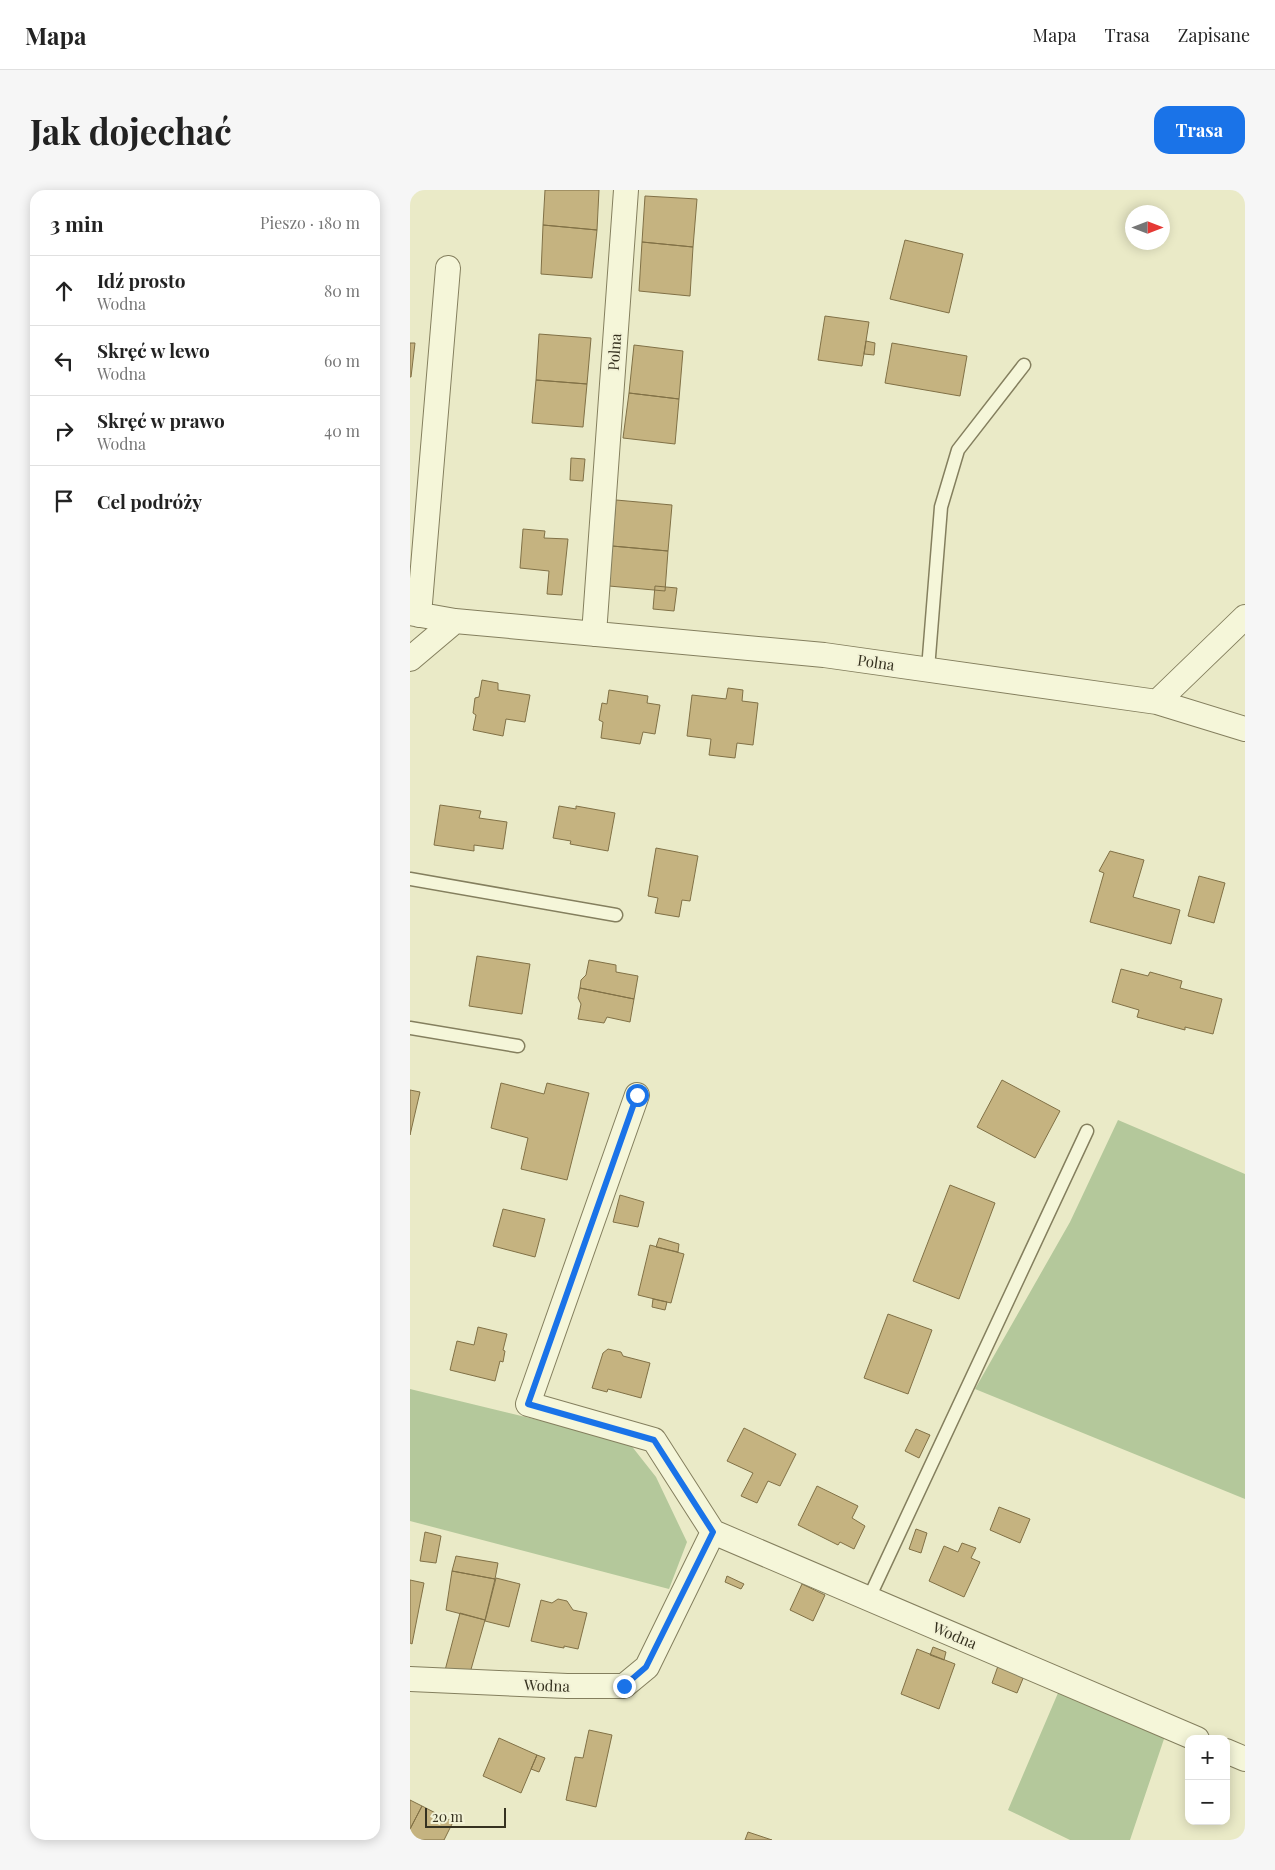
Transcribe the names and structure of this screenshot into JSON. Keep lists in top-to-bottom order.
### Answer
{
  "streets": {
    "street": ["Polna", "Wodna"]
  },
  "scale_bar": "20 m",
  "north": "right",
  "page": {
    "header": "Mapa",
    "nav": ["Mapa", "Trasa", "Zapisane"],
    "buttons": "Trasa",
    "title": "Jak dojechać",
    "heading": ["3 min", "Pieszo · 180 m"],
    "list": [
      ["Idź prosto", "Wodna", "80 m"],
      ["Skręć w lewo", "Wodna", "60 m"],
      ["Skręć w prawo", "Wodna", "40 m"],
      "Cel podróży"
    ],
    "map_buttons": ["+", "−"],
    "scale": "20 m"
  }
}
